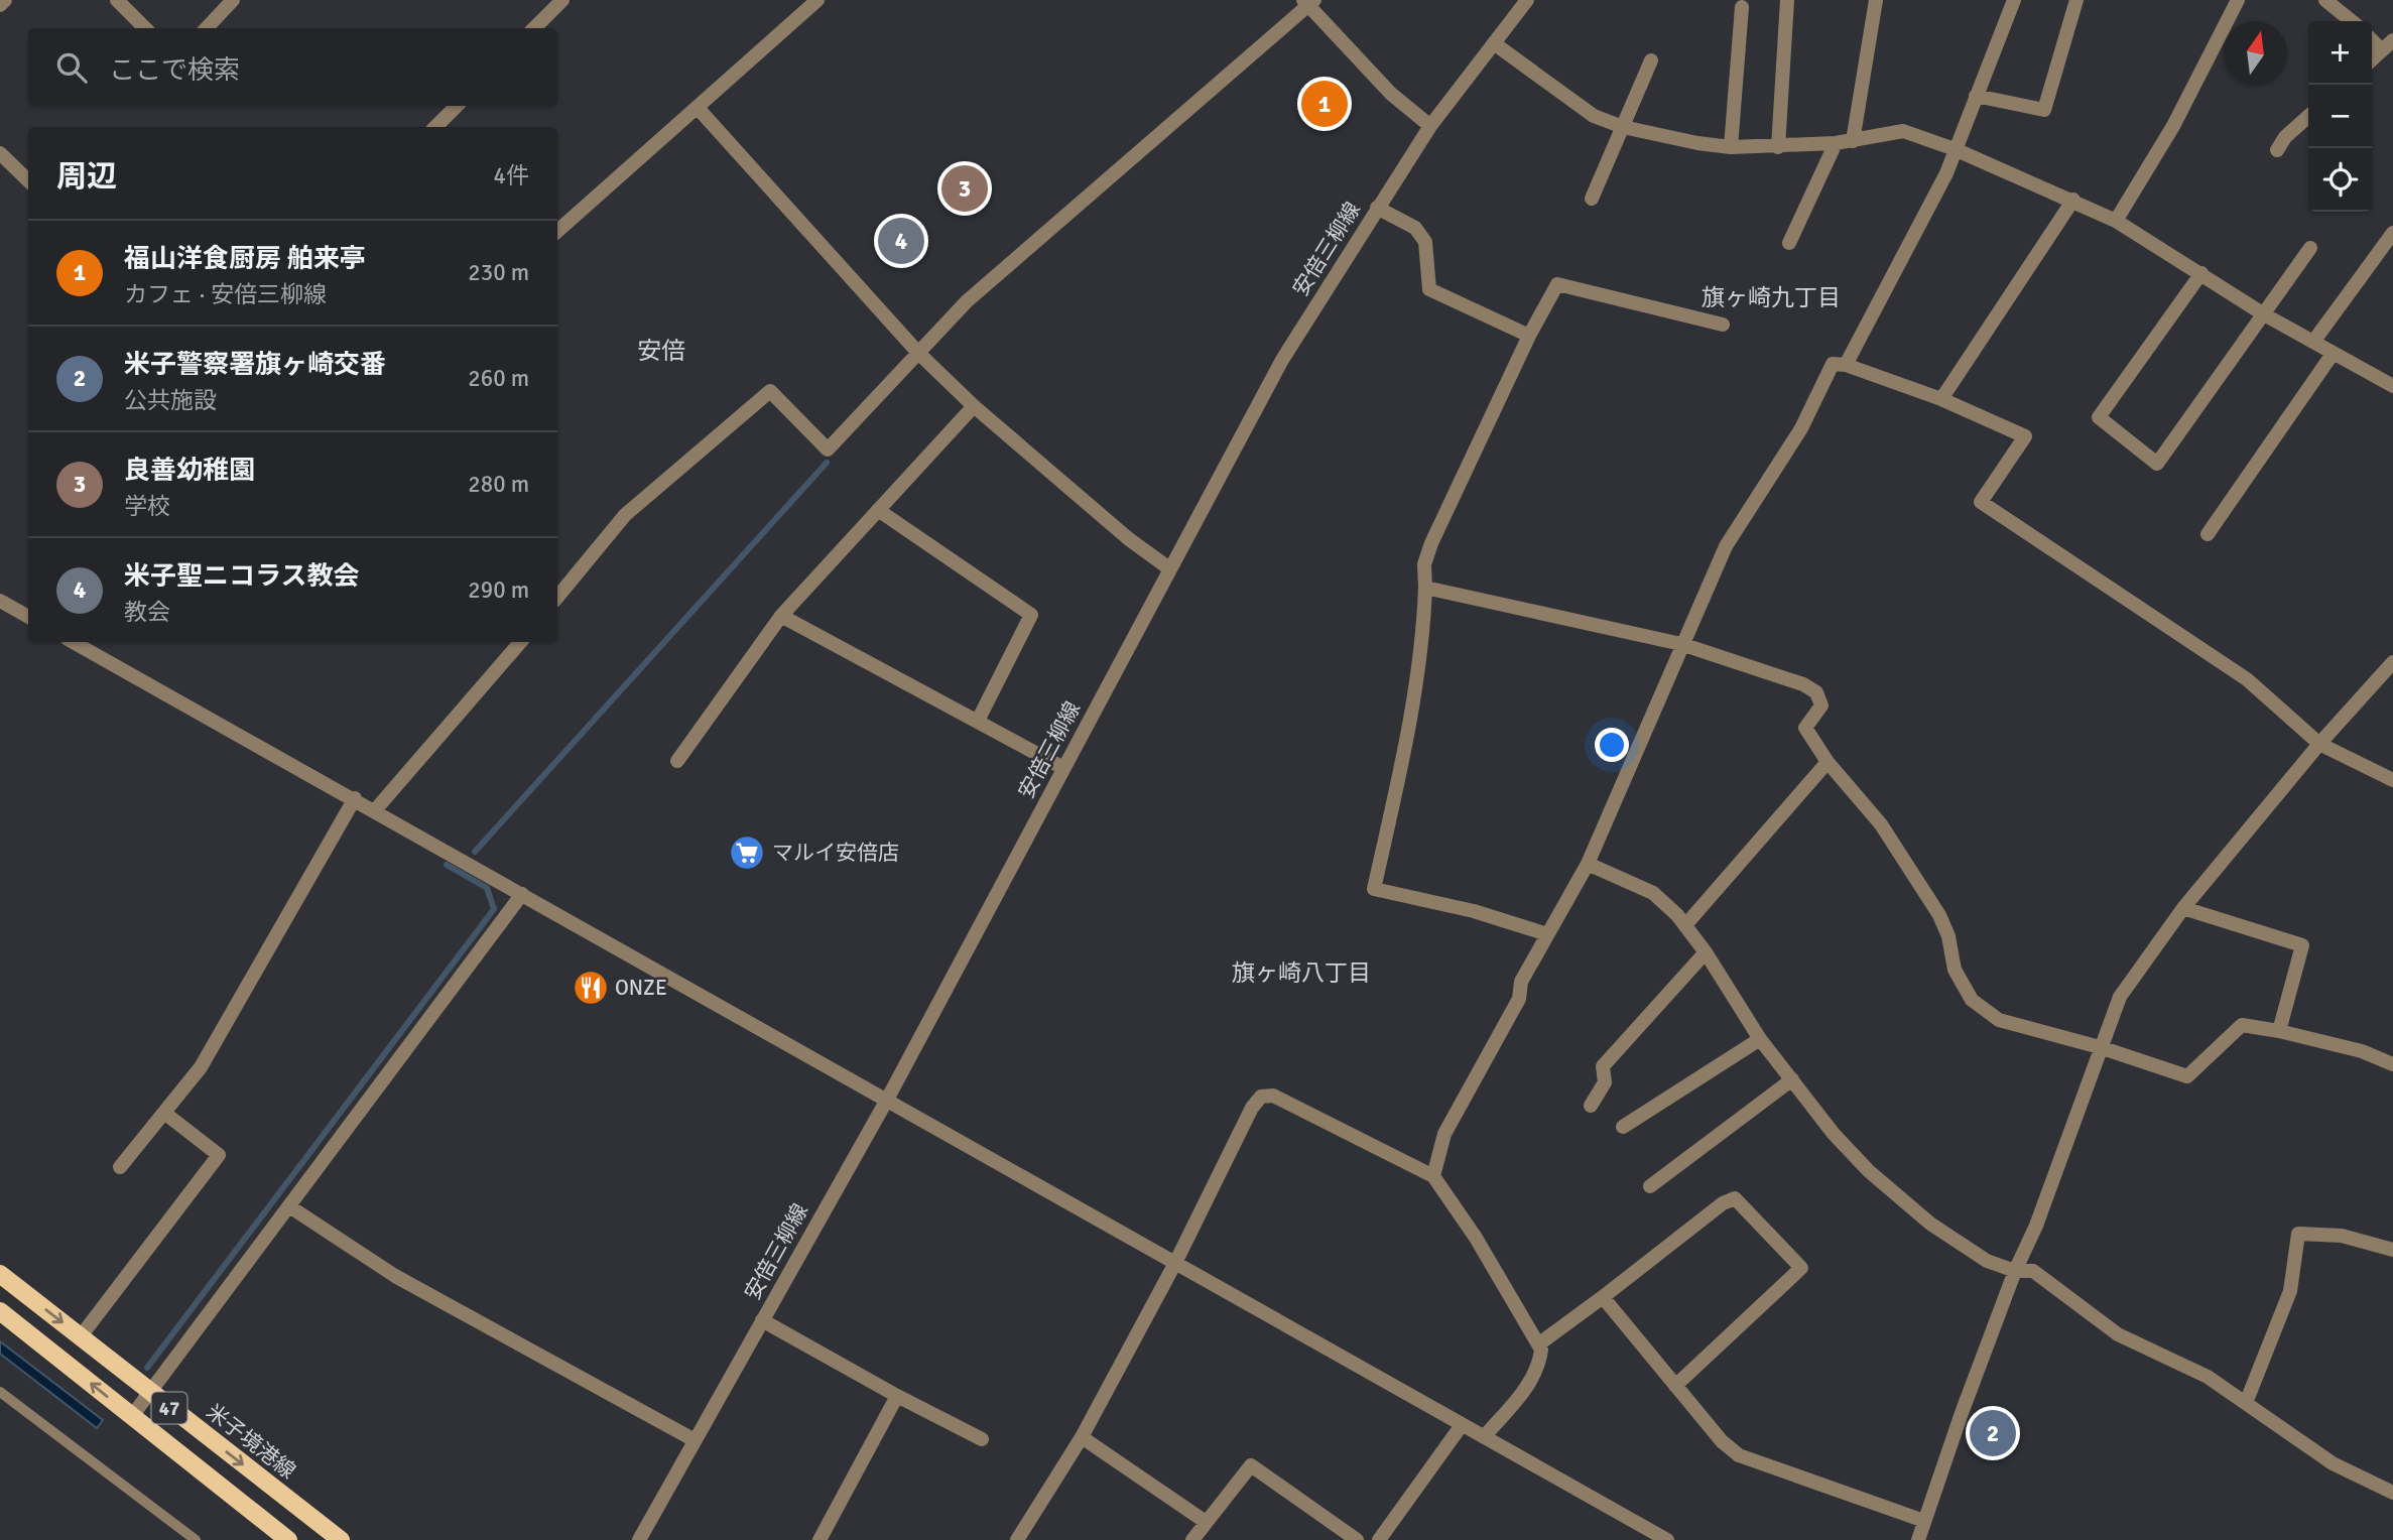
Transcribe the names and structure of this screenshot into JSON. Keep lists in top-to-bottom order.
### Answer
{
  "streets": {
    "main road": ["47", "米子境港線"],
    "street": ["安倍三柳線"]
  },
  "districts": ["旗ヶ崎九丁目", "安倍", "旗ヶ崎八丁目"],
  "places": {
    "supermarket": ["マルイ安倍店"],
    "restaurant": ["ONZE"]
  },
  "north": "top",
  "page": {
    "map_buttons": ["+", "−"],
    "search": "ここで検索",
    "pins": [
      "1",
      "3",
      "4",
      "2"
    ],
    "heading": ["周辺", "4件"],
    "list": [
      {
        "mark": "1",
        "name": "福山洋食厨房 舶来亭",
        "note": "カフェ · 安倍三柳線",
        "value": "230 m"
      },
      {
        "mark": "2",
        "name": "米子警察署旗ヶ崎交番",
        "note": "公共施設",
        "value": "260 m"
      },
      {
        "mark": "3",
        "name": "良善幼稚園",
        "note": "学校",
        "value": "280 m"
      },
      {
        "mark": "4",
        "name": "米子聖ニコラス教会",
        "note": "教会",
        "value": "290 m"
      }
    ]
  }
}
